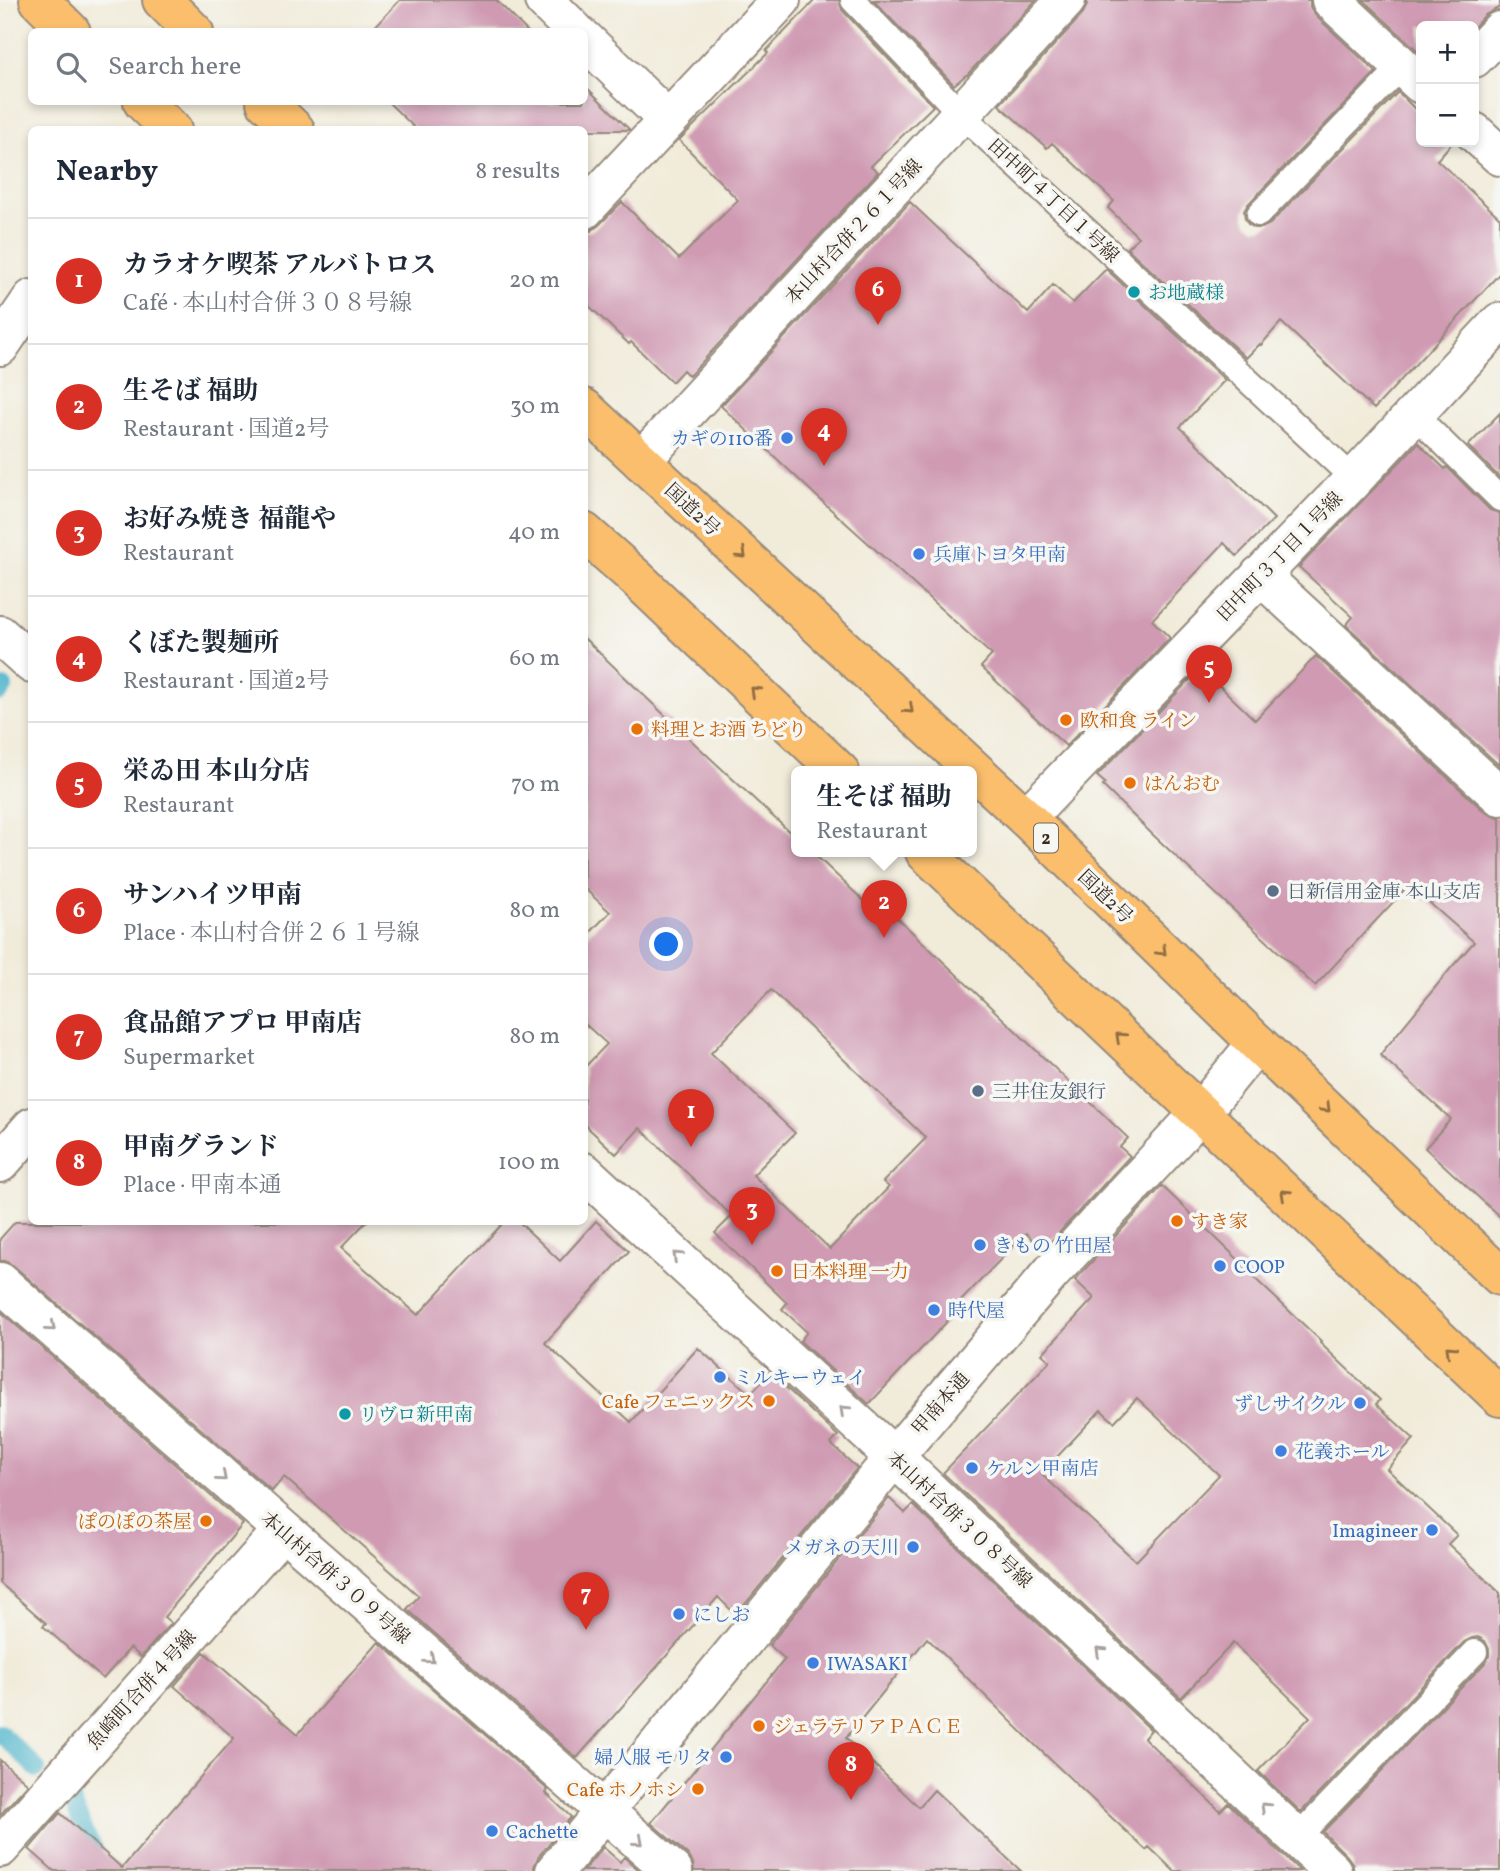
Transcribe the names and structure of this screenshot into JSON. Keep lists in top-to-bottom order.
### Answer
{
  "streets": {
    "highway": ["国道2号", "2"],
    "street": [
      "本山村合併２６１号線",
      "田中町３丁目１号線",
      "甲南本通",
      "本山村合併３０８号線",
      "本山村合併３０９号線",
      "魚崎町合併４号線"
    ],
    "lane": ["田中町４丁目１号線"]
  },
  "crossings": [
    ["田中町４丁目１号線", "本山村合併２６１号線"],
    ["田中町４丁目１号線", "田中町３丁目１号線"],
    ["本山村合併２６１号線", "国道2号"],
    ["国道2号", "田中町３丁目１号線"],
    ["国道2号", "甲南本通"],
    ["甲南本通", "本山村合併３０８号線"],
    ["甲南本通", "本山村合併３０９号線"],
    ["本山村合併３０９号線", "魚崎町合併４号線"]
  ],
  "one_way": ["本山村合併３０８号線", "本山村合併３０９号線"],
  "places": [
    "お地蔵様",
    "カギの110番",
    "兵庫トヨタ甲南",
    "欧和食 ライン",
    "料理とお酒 ちどり",
    "はんおむ",
    "日新信用金庫 本山支店",
    "三井住友銀行",
    "すき家",
    "きもの 竹田屋",
    "COOP",
    "日本料理 一力",
    "時代屋",
    "ミルキーウェイ",
    "Cafe フェニックス",
    "ずしサイクル",
    "リヴロ新甲南",
    "花義ホール",
    "ケルン甲南店",
    "ぽのぽの茶屋",
    "Imagineer",
    "メガネの天川",
    "にしお",
    "IWASAKI",
    "ジェラテリアＰＡＣＥ",
    "婦人服 モリタ",
    "Cafe ホノホシ",
    "Cachette"
  ],
  "page": {
    "map_buttons": ["+", "−"],
    "search": "Search here",
    "heading": ["Nearby", "8 results"],
    "list": [
      {
        "mark": "1",
        "name": "カラオケ喫茶 アルバトロス",
        "note": "Café · 本山村合併３０８号線",
        "value": "20 m"
      },
      {
        "mark": "2",
        "name": "生そば 福助",
        "note": "Restaurant · 国道2号",
        "value": "30 m"
      },
      {
        "mark": "3",
        "name": "お好み焼き 福龍や",
        "note": "Restaurant",
        "value": "40 m"
      },
      {
        "mark": "4",
        "name": "くぼた製麺所",
        "note": "Restaurant · 国道2号",
        "value": "60 m"
      },
      {
        "mark": "5",
        "name": "栄ゐ田 本山分店",
        "note": "Restaurant",
        "value": "70 m"
      },
      {
        "mark": "6",
        "name": "サンハイツ甲南",
        "note": "Place · 本山村合併２６１号線",
        "value": "80 m"
      },
      {
        "mark": "7",
        "name": "食品館アプロ 甲南店",
        "note": "Supermarket",
        "value": "80 m"
      },
      {
        "mark": "8",
        "name": "甲南グランド",
        "note": "Place · 甲南本通",
        "value": "100 m"
      }
    ],
    "pins": [
      "6",
      "4",
      "5",
      "2",
      "1",
      "3",
      "7",
      "8"
    ],
    "popup": ["生そば 福助", "Restaurant"]
  }
}
